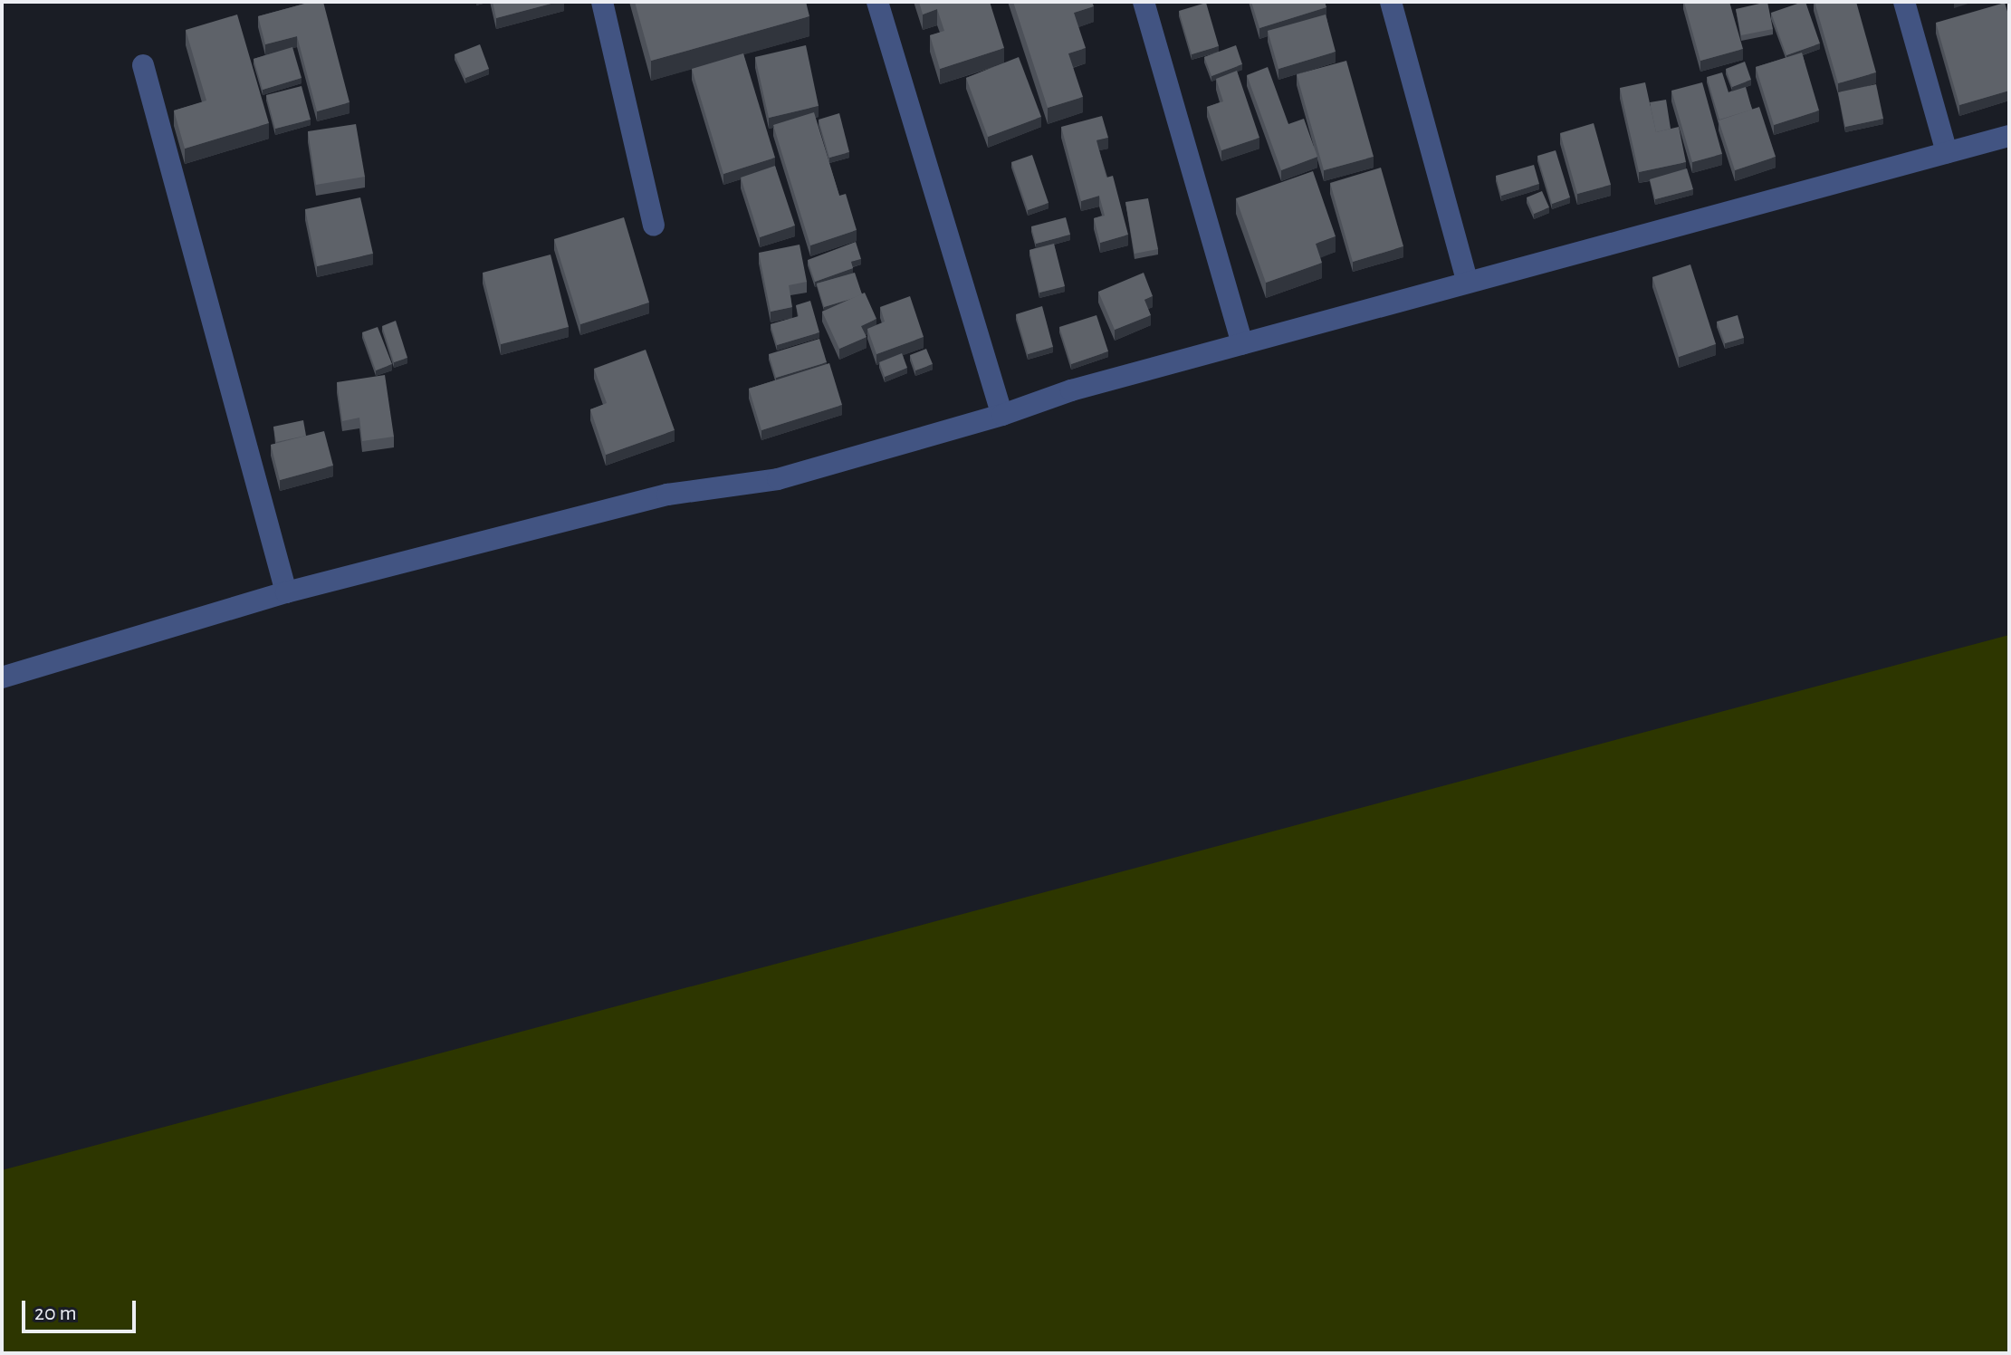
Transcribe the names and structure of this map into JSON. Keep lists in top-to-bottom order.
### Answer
{
  "scale_bar": "20 m"
}
